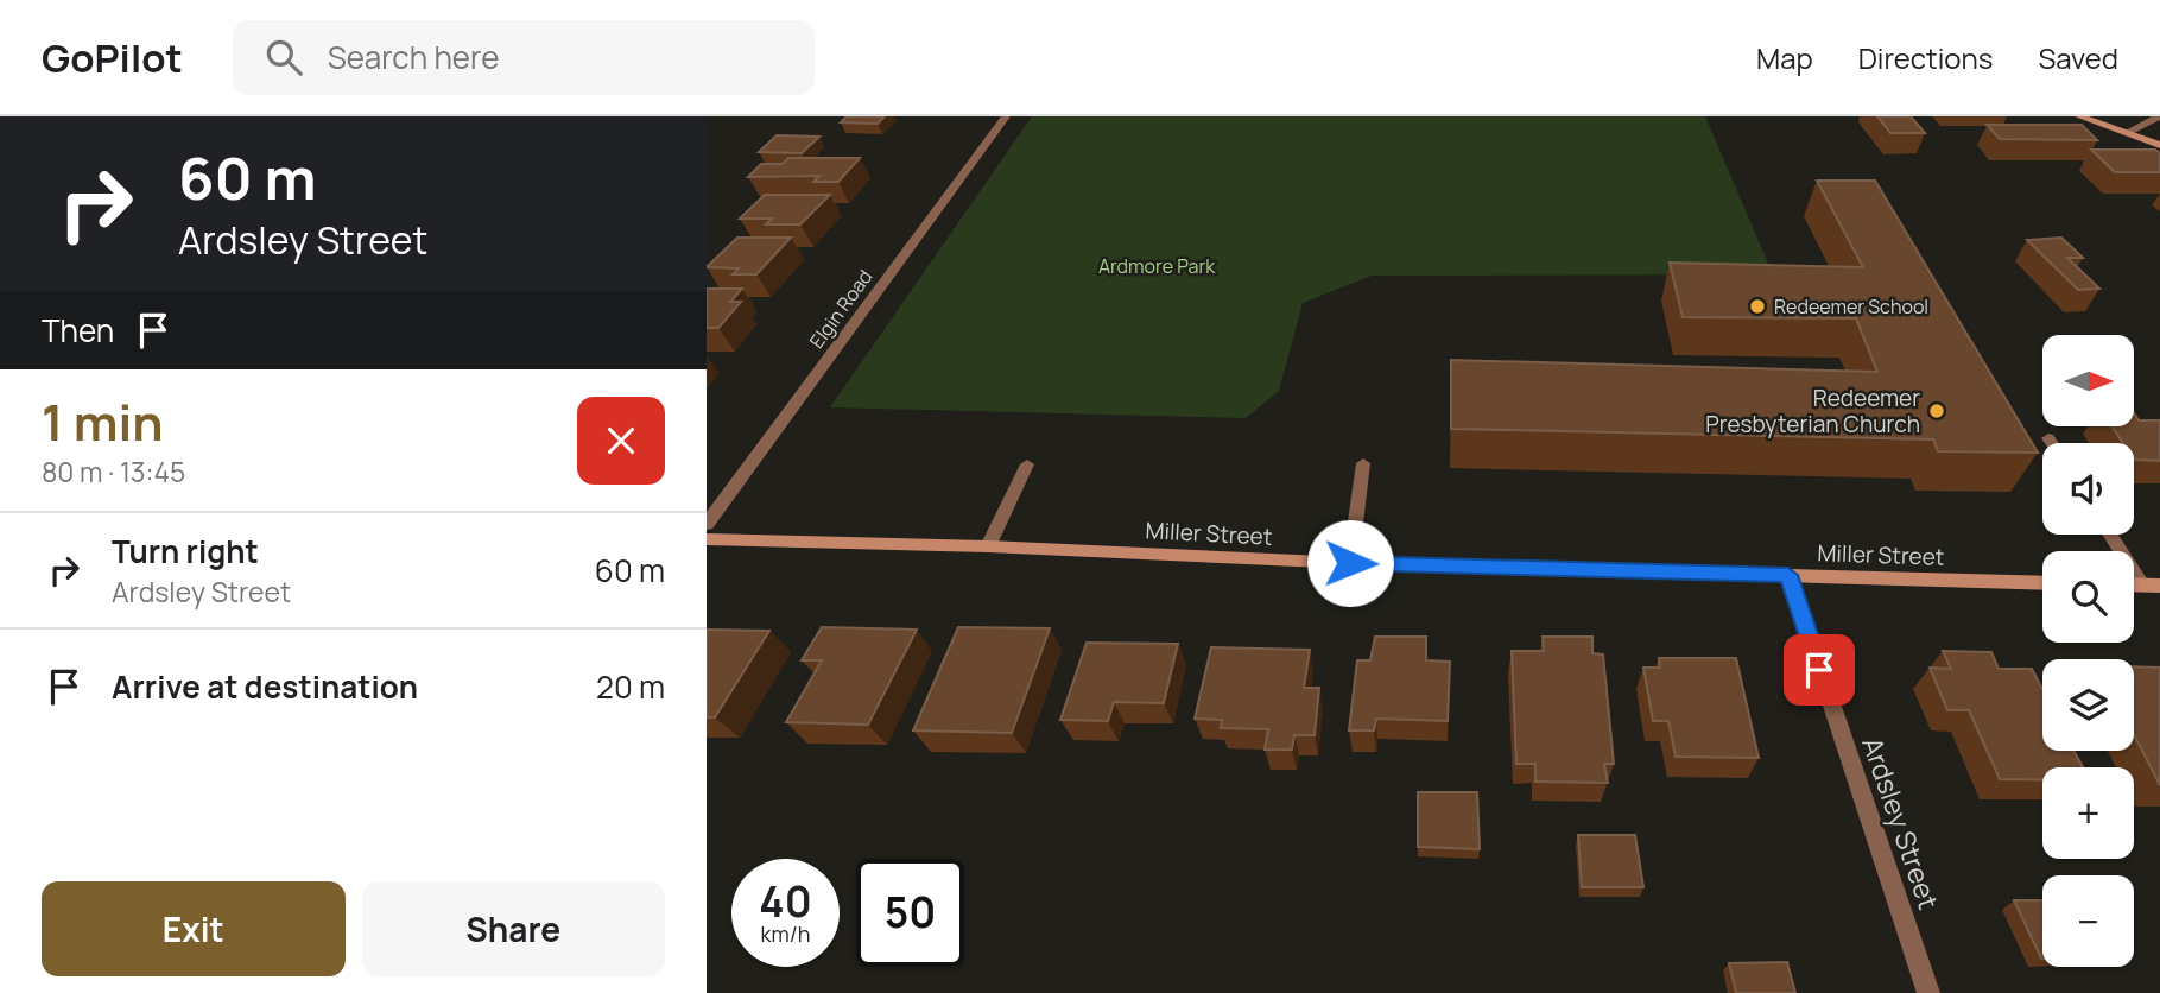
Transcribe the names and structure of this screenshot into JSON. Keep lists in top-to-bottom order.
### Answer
{
  "streets": {
    "main road": ["Miller Street"],
    "street": ["Elgin Road", "Ardsley Street"]
  },
  "crossings": [
    ["Miller Street", "Ardsley Street"]
  ],
  "parks": ["Ardmore Park"],
  "places": ["Redeemer School", "Redeemer Presbyterian Church"],
  "north": "right",
  "page": {
    "header": "GoPilot",
    "search": "Search here",
    "nav": ["Map", "Directions", "Saved"],
    "turn": ["60 m", "Ardsley Street"],
    "then": "Then",
    "map_buttons": ["+", "−"],
    "heading": ["1 min", "80 m · 13:45"],
    "list": [
      {
        "name": "Turn right",
        "note": "Ardsley Street",
        "value": "60 m"
      },
      {
        "name": "Arrive at destination",
        "value": "20 m"
      }
    ],
    "speed": "40 km/h",
    "limit": "50",
    "buttons": ["Exit", "Share"]
  }
}
